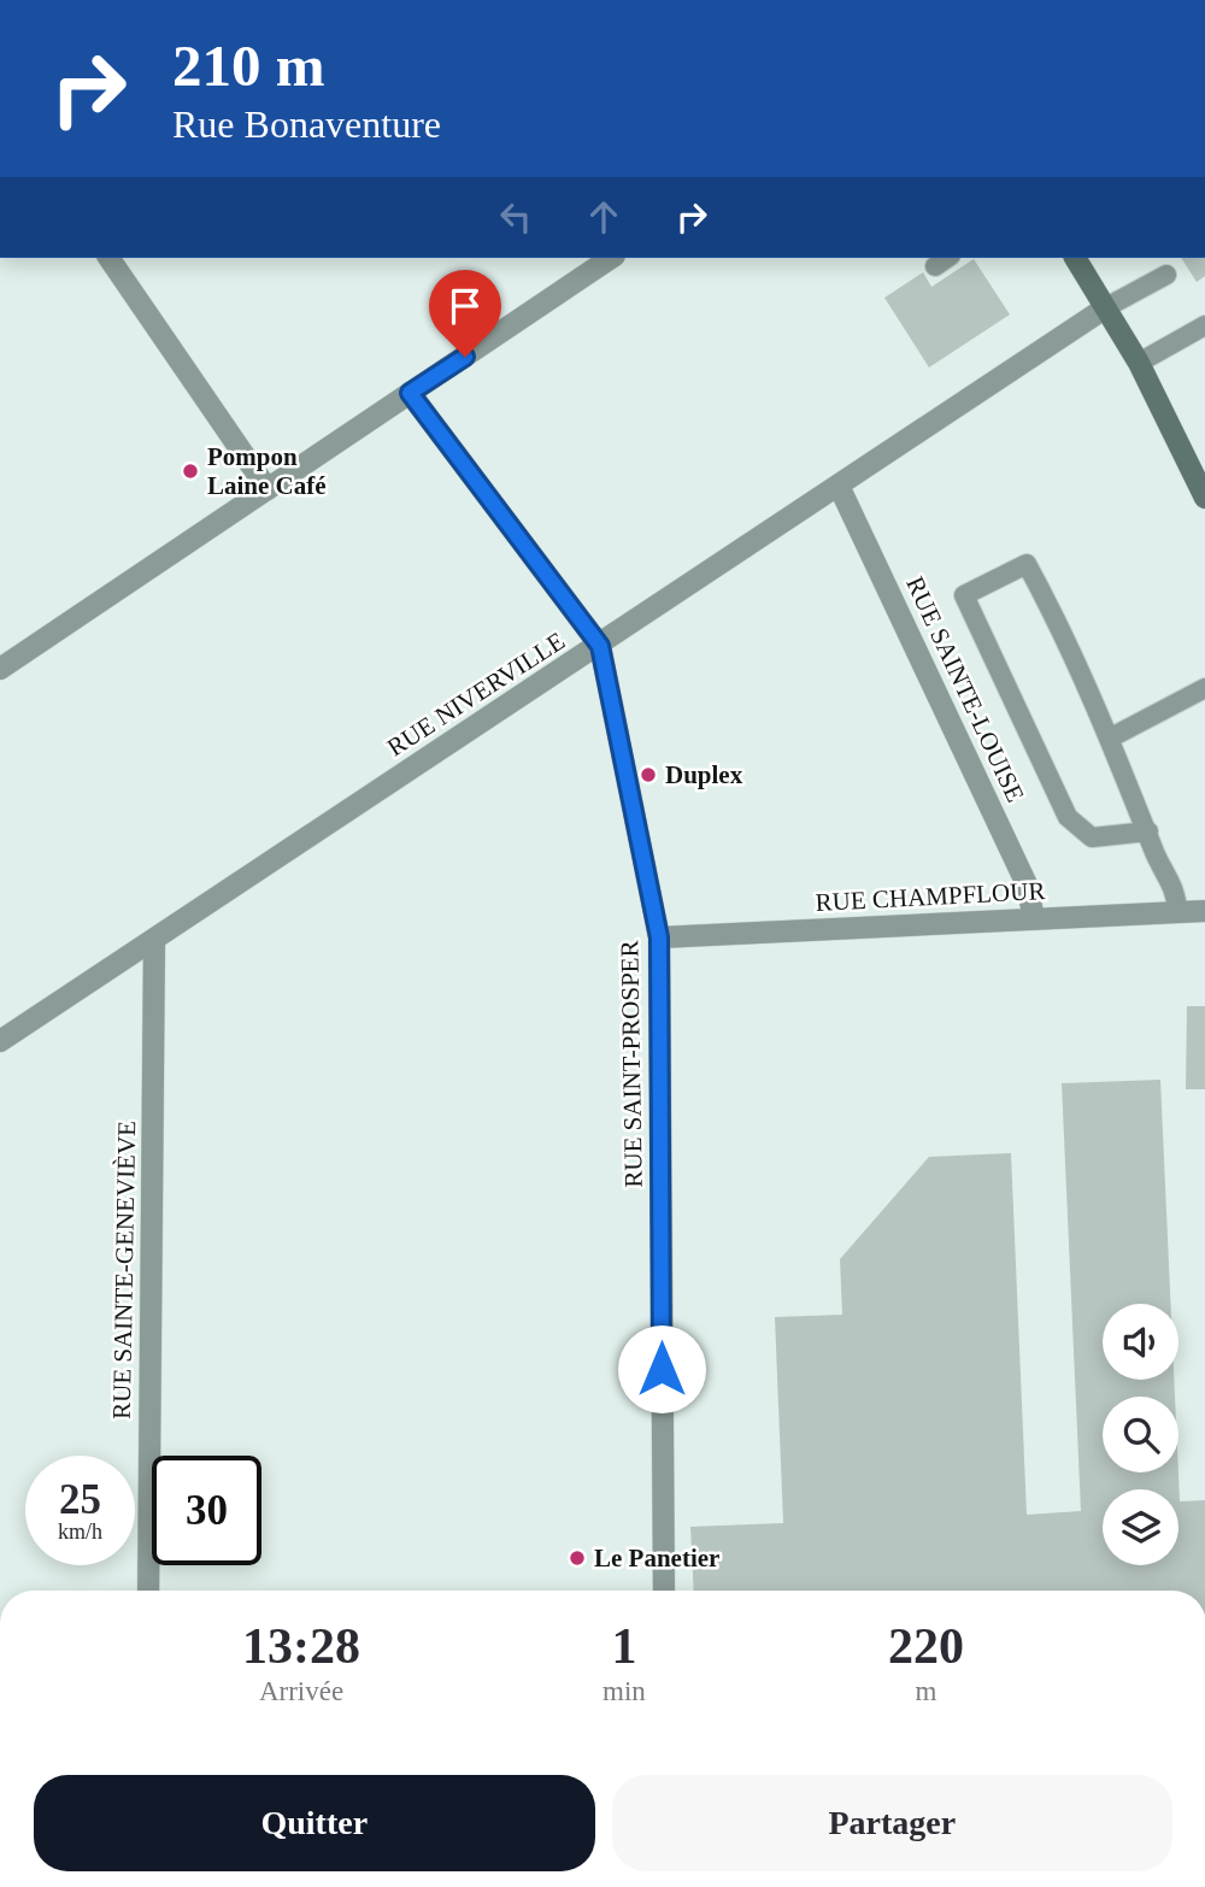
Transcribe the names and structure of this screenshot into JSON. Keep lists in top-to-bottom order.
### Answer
{
  "streets": {
    "street": [
      "RUE SAINTE-LOUISE",
      "RUE NIVERVILLE",
      "RUE CHAMPFLOUR",
      "RUE SAINT-PROSPER",
      "RUE SAINTE-GENEVIÈVE"
    ]
  },
  "crossings": [
    ["RUE SAINTE-LOUISE", "RUE NIVERVILLE"],
    ["RUE SAINTE-LOUISE", "RUE CHAMPFLOUR"],
    ["RUE NIVERVILLE", "RUE SAINT-PROSPER"],
    ["RUE NIVERVILLE", "RUE SAINTE-GENEVIÈVE"],
    ["RUE CHAMPFLOUR", "RUE SAINT-PROSPER"]
  ],
  "places": ["Pompon Laine Café", "Duplex", "Le Panetier"],
  "page": {
    "turn": ["210 m", "Rue Bonaventure"],
    "speed": "25 km/h",
    "limit": "30",
    "eta": [
      "13:28",
      "Arrivée",
      "1",
      "min",
      "220",
      "m"
    ],
    "buttons": ["Quitter", "Partager"]
  }
}
